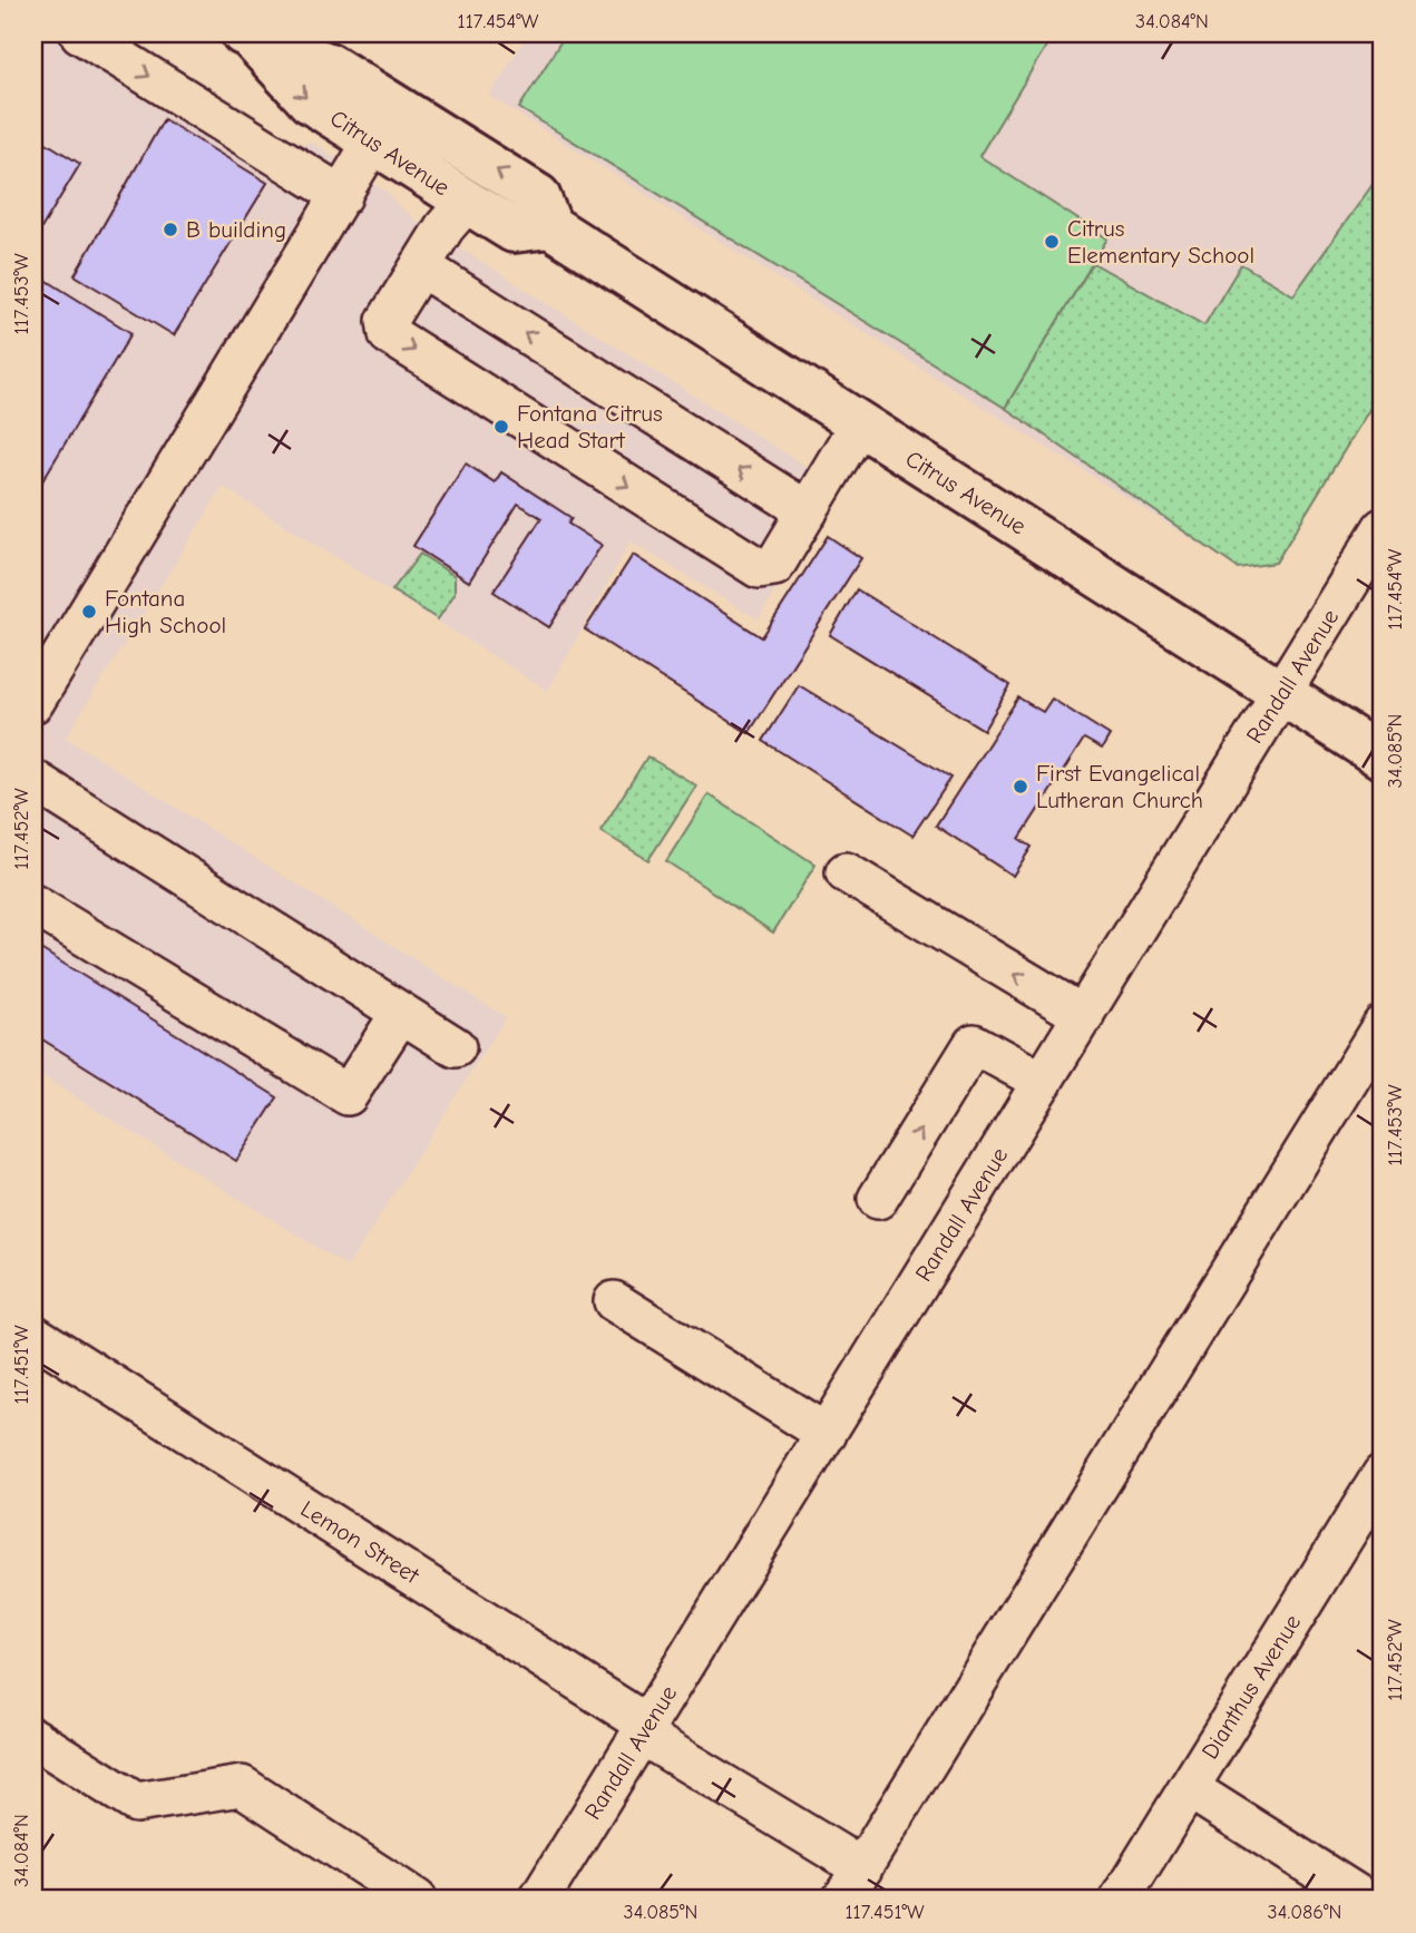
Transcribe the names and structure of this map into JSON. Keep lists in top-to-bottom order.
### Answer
{
  "streets": {
    "main road": ["Citrus Avenue"],
    "street": ["Randall Avenue", "Lemon Street", "Dianthus Avenue"]
  },
  "crossings": [
    ["Citrus Avenue", "Randall Avenue"],
    ["Randall Avenue", "Lemon Street"]
  ],
  "places": [
    "B building",
    "Citrus Elementary School",
    "Fontana Citrus Head Start",
    "Fontana High School",
    "First Evangelical Lutheran Church"
  ],
  "coordinates": [
    "117.454°W",
    "34.084°N",
    "117.453°W",
    "34.085°N",
    "117.452°W",
    "117.451°W",
    "34.086°N"
  ]
}
